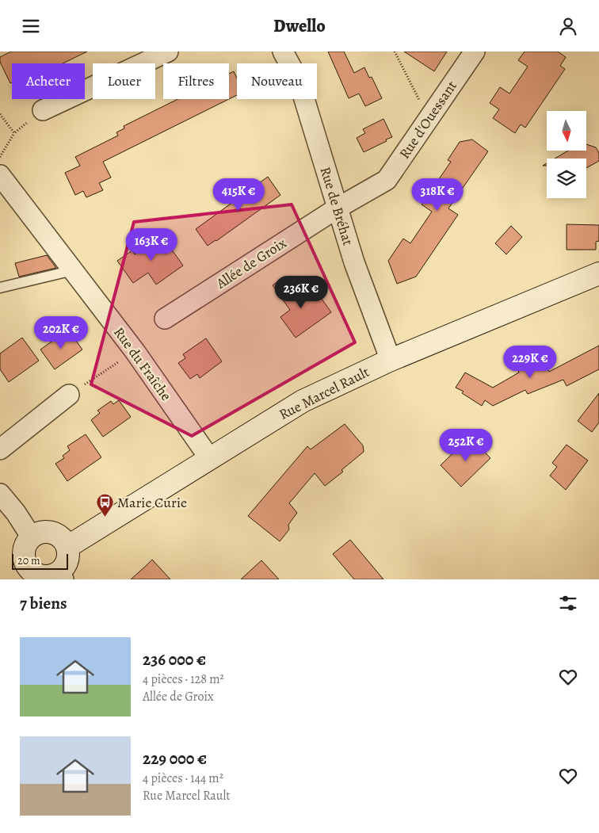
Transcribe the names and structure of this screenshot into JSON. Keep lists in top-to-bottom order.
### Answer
{
  "streets": {
    "street": [
      "Rue d'Ouessant",
      "Rue de Bréhat",
      "Allée de Groix",
      "Rue du Fraîche",
      "Rue Marcel Rault"
    ]
  },
  "crossings": [
    ["Rue d'Ouessant", "Rue de Bréhat"],
    ["Rue d'Ouessant", "Allée de Groix"],
    ["Rue de Bréhat", "Allée de Groix"],
    ["Rue de Bréhat", "Rue Marcel Rault"],
    ["Rue du Fraîche", "Rue Marcel Rault"]
  ],
  "places": {
    "bus stop": ["Marie Curie"]
  },
  "scale_bar": "20 m",
  "north": "bottom",
  "page": {
    "header": "Dwello",
    "chip": [
      "Acheter",
      "Louer",
      "Filtres",
      "Nouveau"
    ],
    "price": [
      "415K €",
      "318K €",
      "163K €",
      "236K €",
      "202K €",
      "229K €",
      "252K €"
    ],
    "scale": "20 m",
    "heading": "7 biens",
    "list": [
      {
        "name": "236 000 €",
        "note": "4 pièces · 128 m² · Allée de Groix"
      },
      {
        "name": "229 000 €",
        "note": "4 pièces · 144 m² · Rue Marcel Rault"
      }
    ]
  }
}
